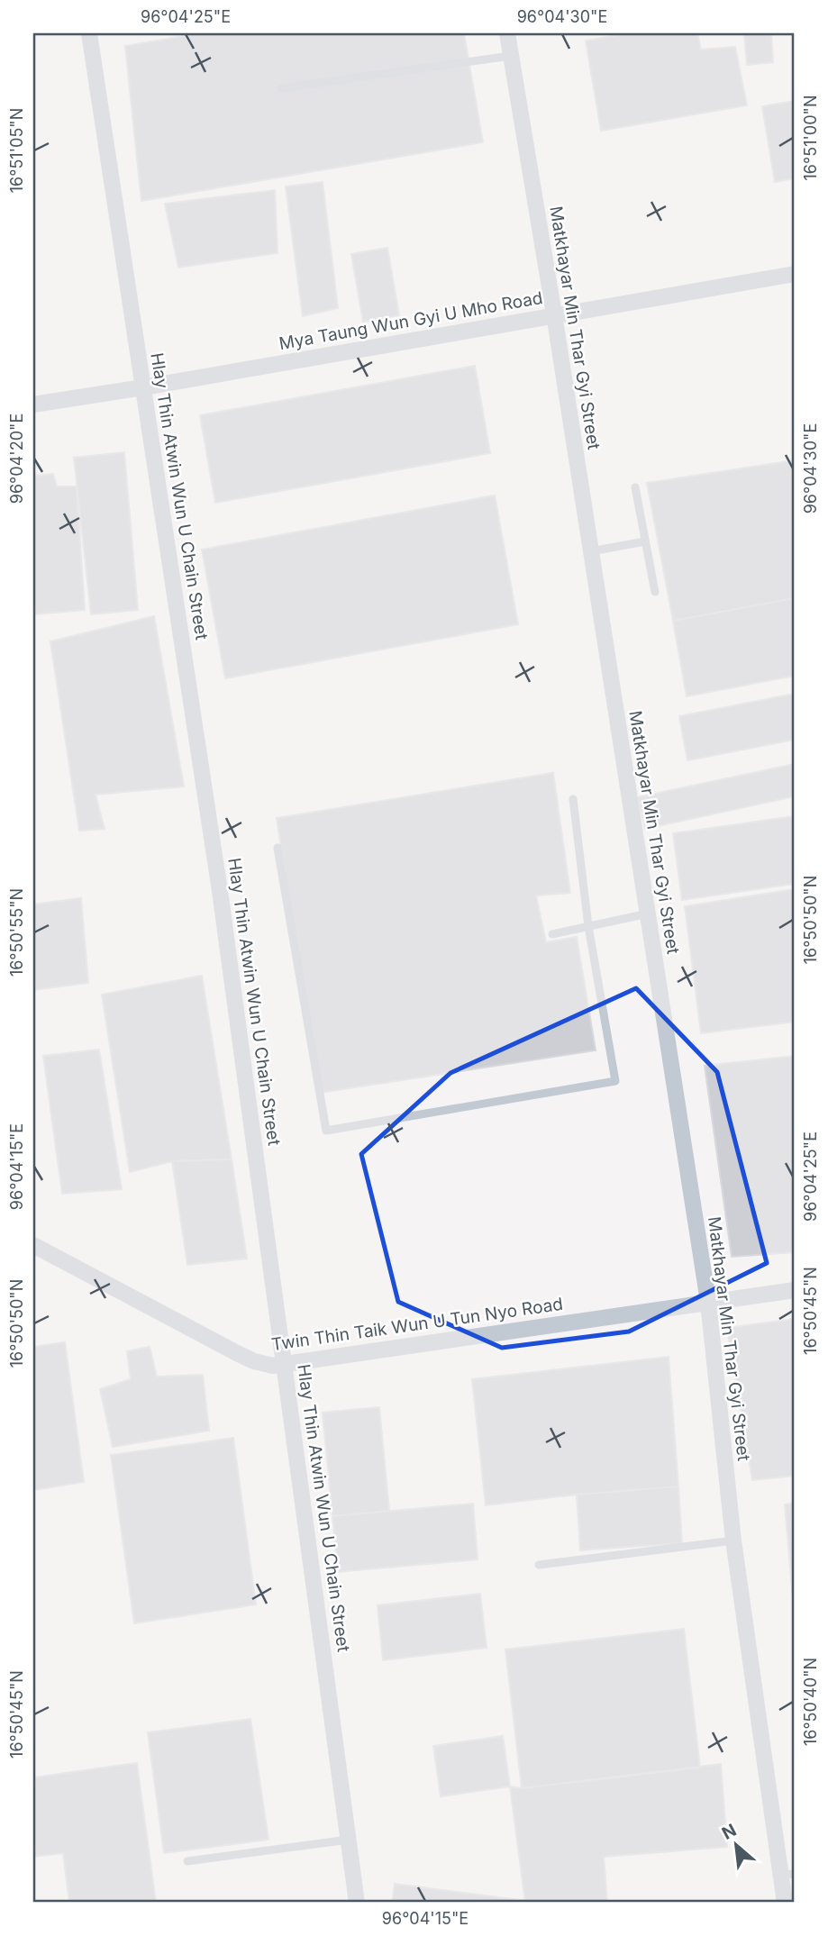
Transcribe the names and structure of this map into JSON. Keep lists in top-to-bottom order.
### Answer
{
  "streets": {
    "street": [
      "Mya Taung Wun Gyi U Mho Road",
      "Matkhayar Min Thar Gyi Street",
      "Hlay Thin Atwin Wun U Chain Street",
      "Twin Thin Taik Wun U Tun Nyo Road"
    ]
  },
  "crossings": [
    ["Mya Taung Wun Gyi U Mho Road", "Matkhayar Min Thar Gyi Street"],
    ["Mya Taung Wun Gyi U Mho Road", "Hlay Thin Atwin Wun U Chain Street"],
    ["Matkhayar Min Thar Gyi Street", "Twin Thin Taik Wun U Tun Nyo Road"],
    ["Hlay Thin Atwin Wun U Chain Street", "Twin Thin Taik Wun U Tun Nyo Road"]
  ],
  "north": "top left",
  "coordinates": [
    "96°04'25\"E",
    "96°04'30\"E",
    "16°51'00\"N",
    "16°51'05\"N",
    "96°04'20\"E",
    "16°50'50\"N",
    "16°50'55\"N",
    "96°04'15\"E",
    "16°50'45\"N",
    "16°50'40\"N"
  ]
}
